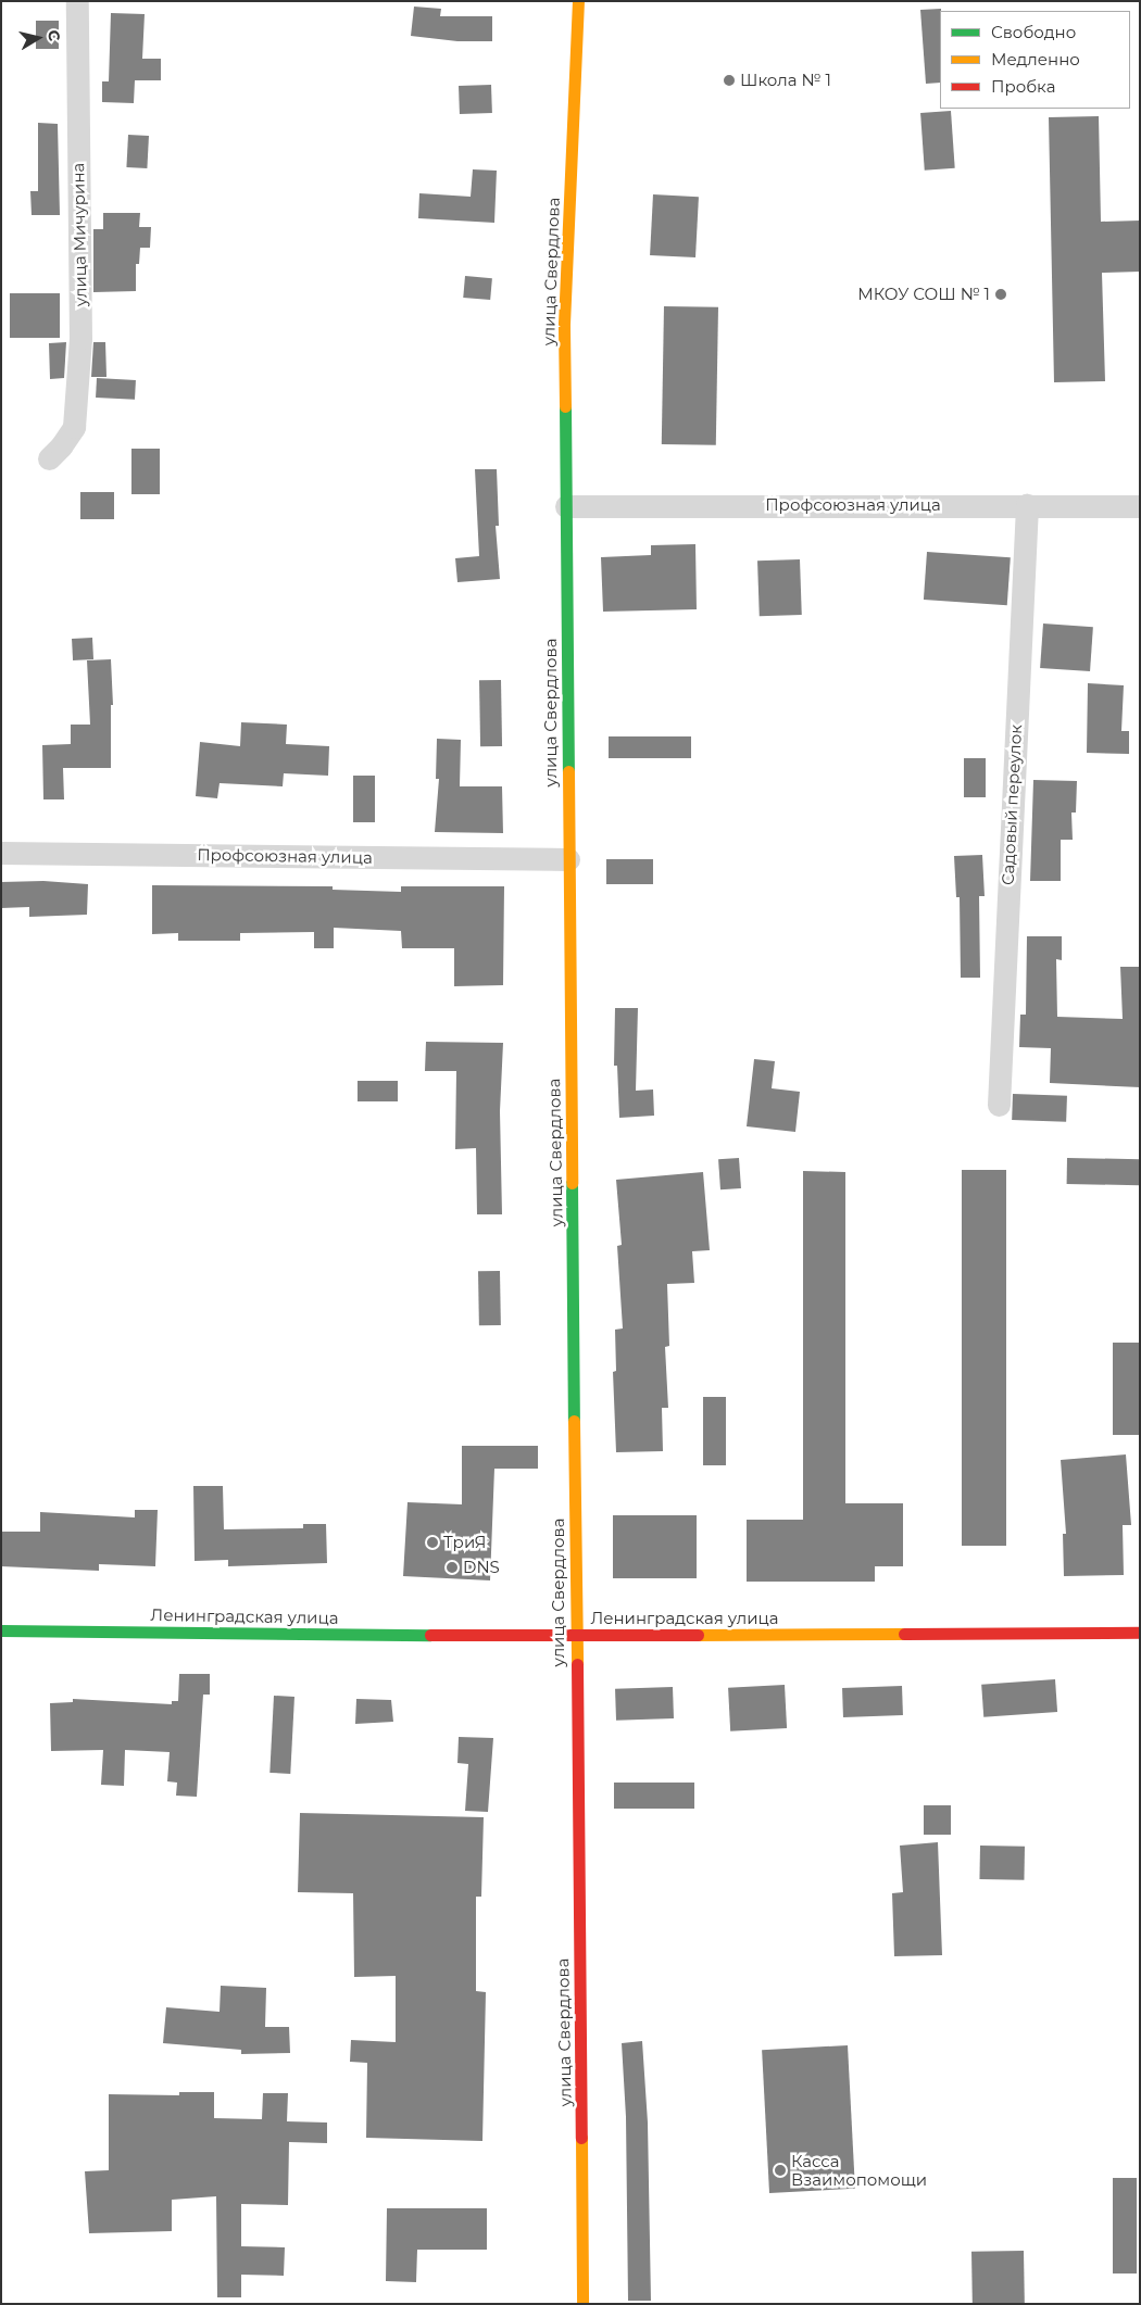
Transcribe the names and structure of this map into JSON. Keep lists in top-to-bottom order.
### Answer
{
  "streets": {
    "street": [
      "улица Мичурина",
      "улица Свердлова",
      "Профсоюзная улица",
      "Садовый переулок",
      "Ленинградская улица"
    ]
  },
  "crossings": [
    ["улица Свердлова", "Профсоюзная улица"],
    ["улица Свердлова", "Ленинградская улица"],
    ["Профсоюзная улица", "Садовый переулок"]
  ],
  "places": [
    "Школа № 1",
    "МКОУ СОШ № 1",
    "ТриЯ",
    "DNS",
    "Касса Взаимопомощи"
  ],
  "legend": ["Свободно", "Медленно", "Пробка"],
  "north": "right"
}
